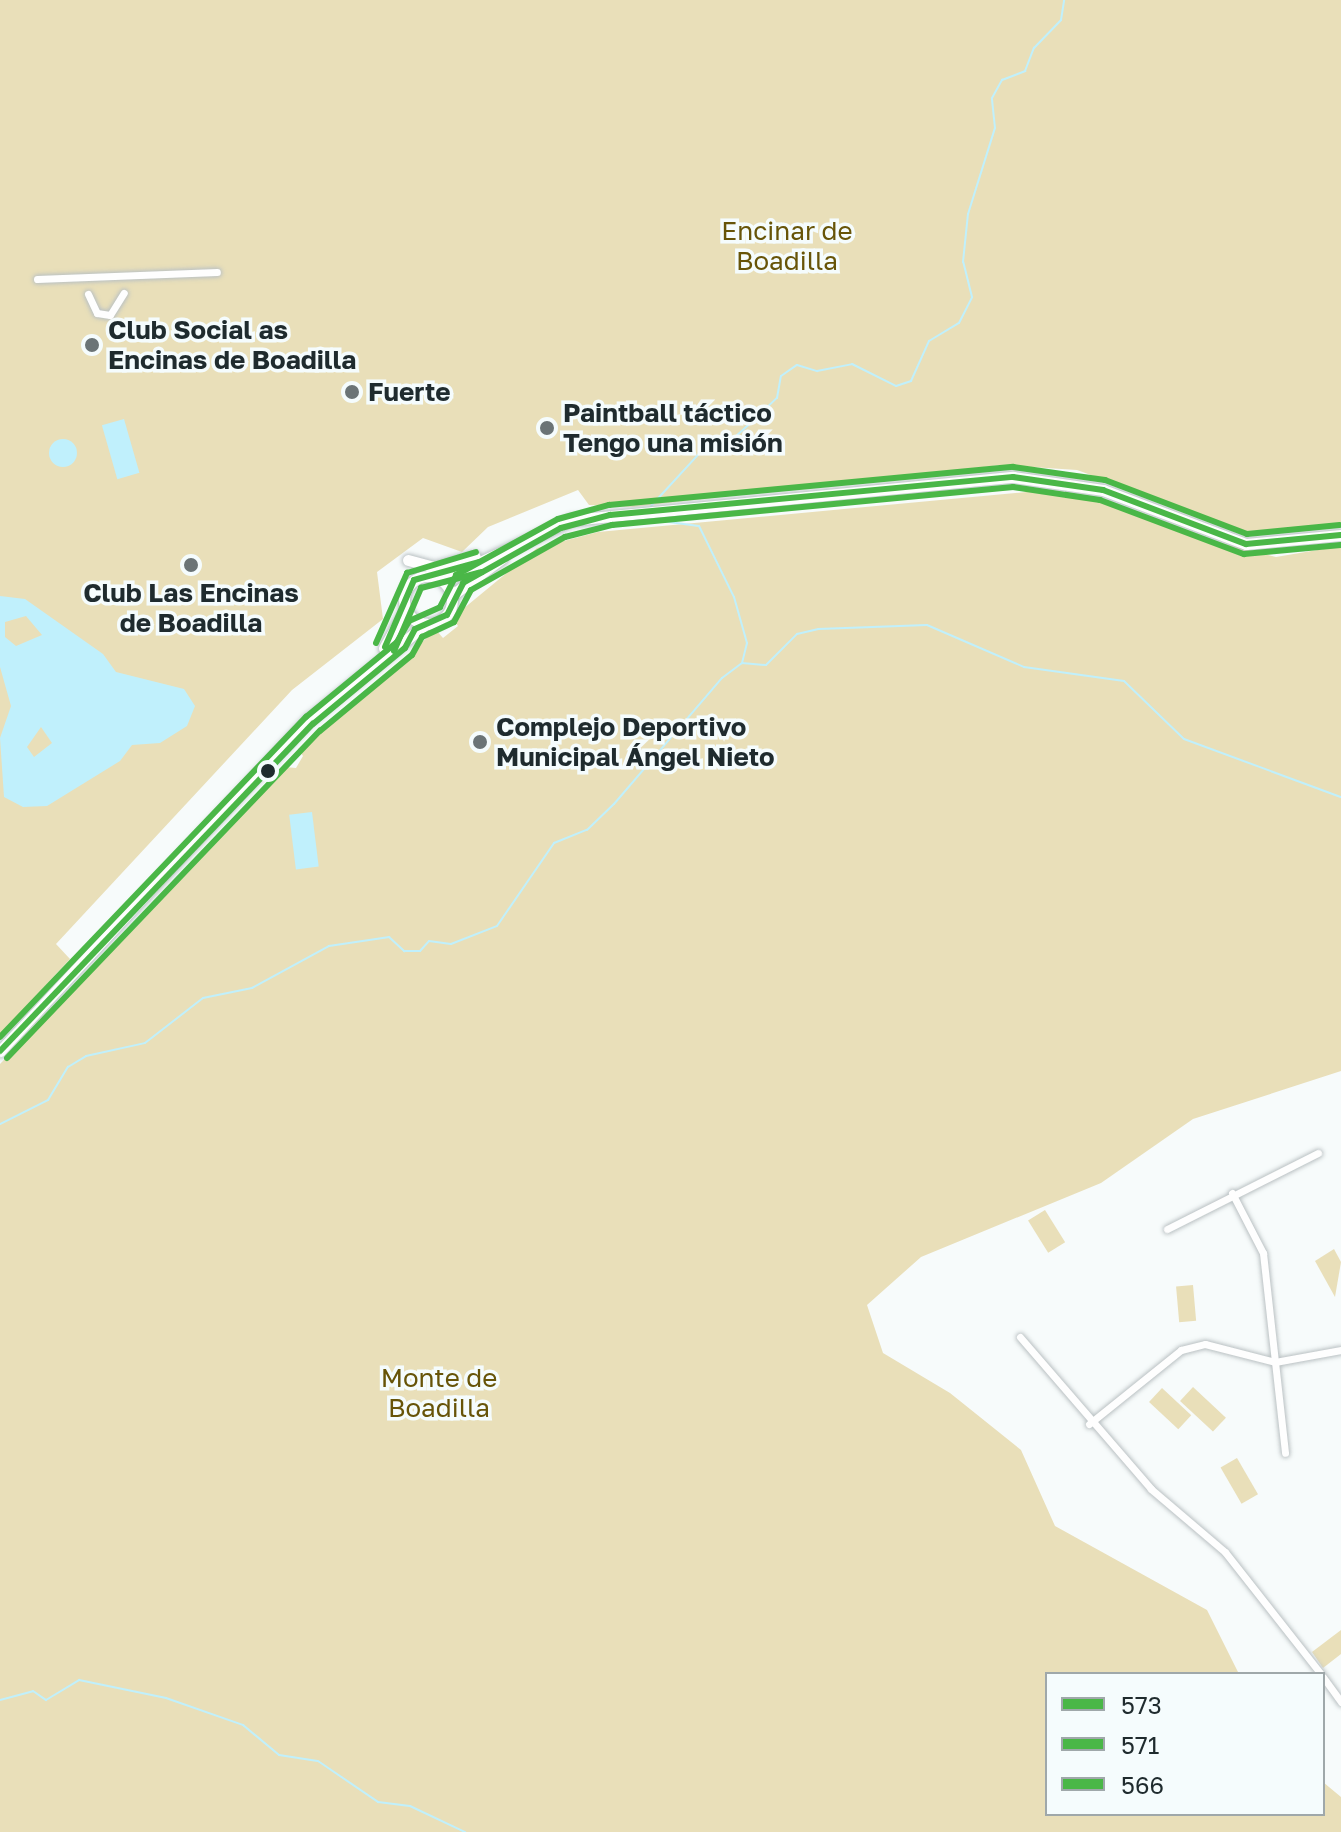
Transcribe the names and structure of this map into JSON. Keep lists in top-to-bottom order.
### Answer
{
  "parks": ["Encinar de Boadilla", "Monte de Boadilla"],
  "places": [
    "Club Social as Encinas de Boadilla",
    "Fuerte",
    "Paintball táctico Tengo una misión",
    "Club Las Encinas de Boadilla",
    "Complejo Deportivo Municipal Ángel Nieto"
  ],
  "lines": ["transit line 566", "transit line 573", "transit line 571"],
  "legend": ["573", "571", "566"]
}
